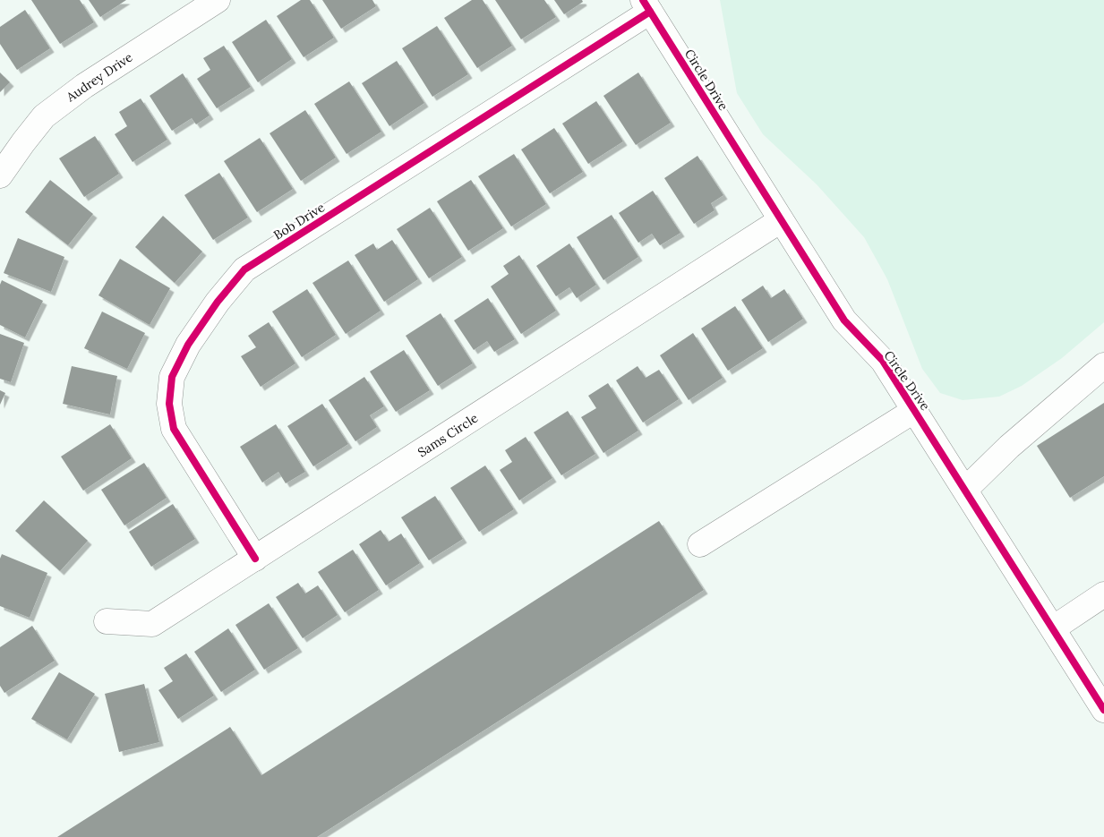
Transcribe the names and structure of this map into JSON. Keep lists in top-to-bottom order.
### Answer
{
  "streets": {
    "street": [
      "Audrey Drive",
      "Circle Drive",
      "Bob Drive",
      "Sams Circle"
    ]
  },
  "crossings": [
    ["Circle Drive", "Bob Drive"],
    ["Circle Drive", "Sams Circle"],
    ["Bob Drive", "Sams Circle"]
  ]
}
